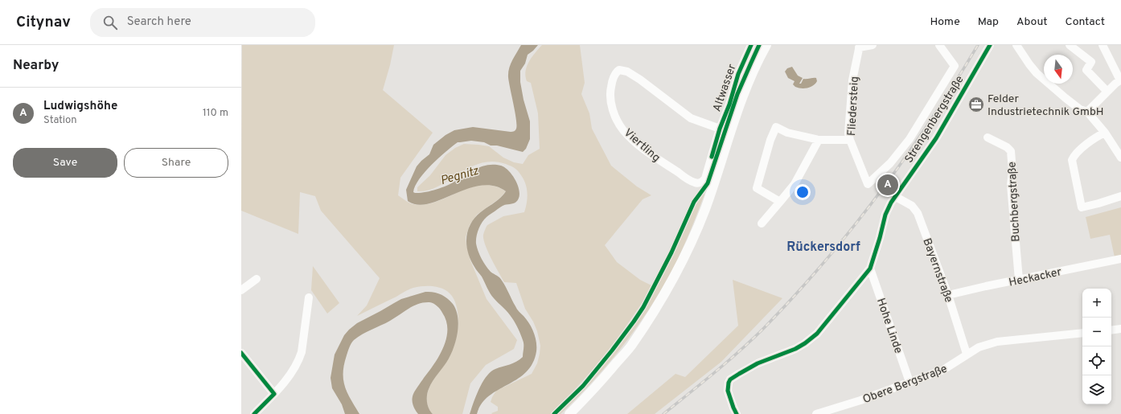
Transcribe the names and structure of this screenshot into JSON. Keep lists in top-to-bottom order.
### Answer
{
  "streets": {
    "street": [
      "Altwasser",
      "Fliedersteig",
      "Strengenbergstraße",
      "Viertling",
      "Buchbergstraße",
      "Bayernstraße",
      "Heckacker",
      "Hohe Linde",
      "Obere Bergstraße"
    ]
  },
  "crossings": [
    ["Altwasser", "Viertling"],
    ["Strengenbergstraße", "Bayernstraße"],
    ["Strengenbergstraße", "Hohe Linde"],
    ["Buchbergstraße", "Heckacker"],
    ["Bayernstraße", "Heckacker"],
    ["Bayernstraße", "Obere Bergstraße"],
    ["Hohe Linde", "Obere Bergstraße"]
  ],
  "districts": ["Rückersdorf"],
  "water": ["Pegnitz"],
  "places": {
    "office": ["Felder Industrietechnik GmbH"]
  },
  "north": "bottom",
  "page": {
    "header": "Citynav",
    "search": "Search here",
    "nav": [
      "Home",
      "Map",
      "About",
      "Contact"
    ],
    "heading": "Nearby",
    "list": [
      {
        "mark": "A",
        "name": "Ludwigshöhe",
        "note": "Station",
        "value": "110 m"
      }
    ],
    "buttons": ["Save", "Share"],
    "pins": "A",
    "map_buttons": ["+", "−"]
  }
}
